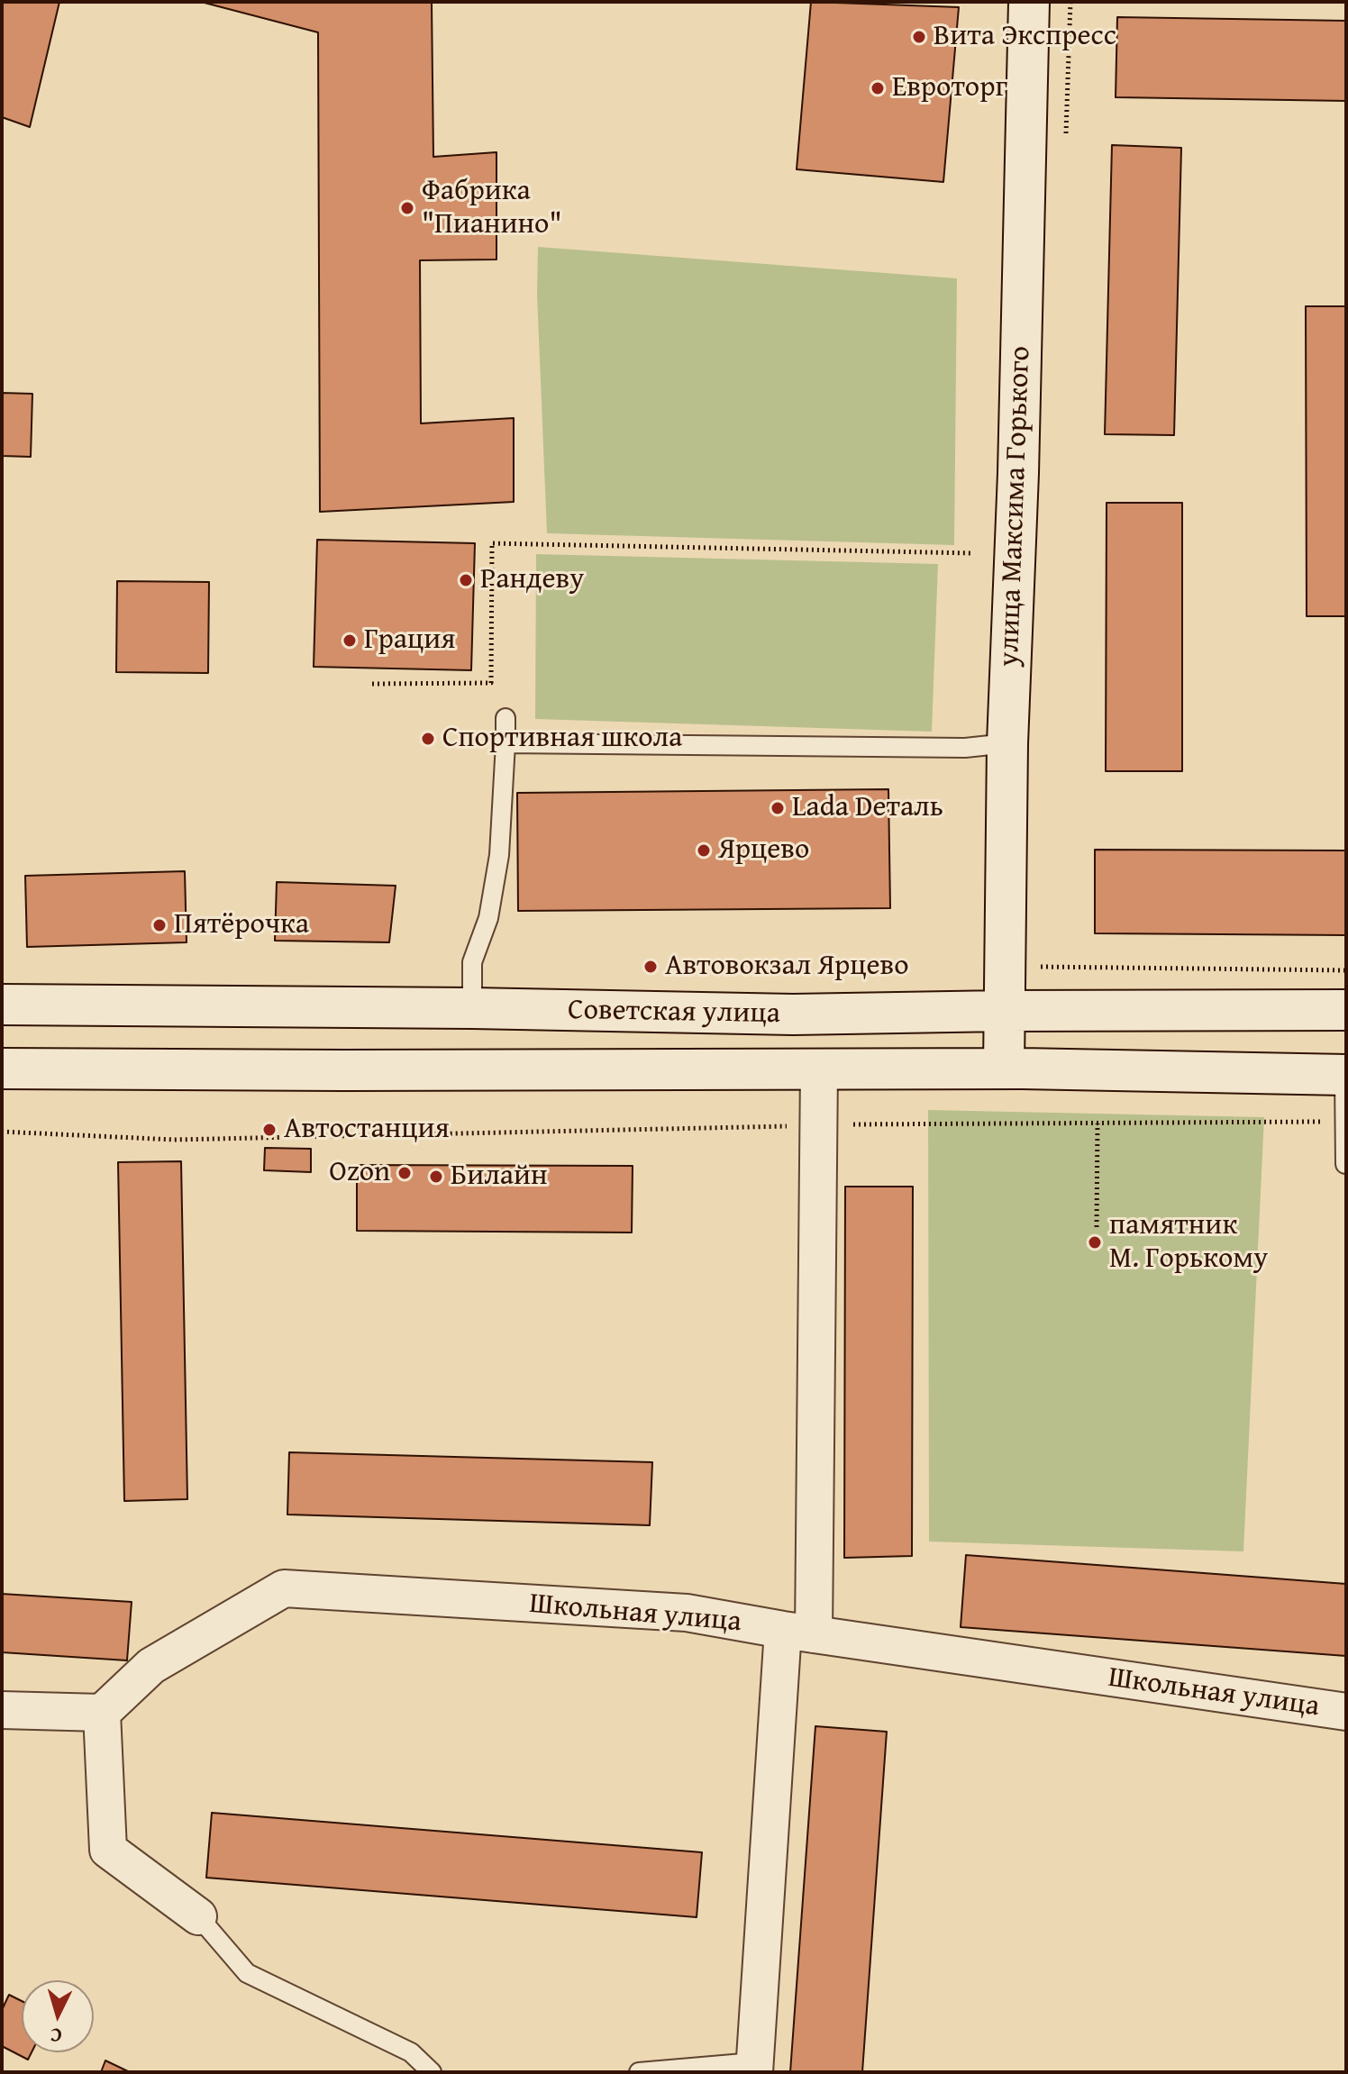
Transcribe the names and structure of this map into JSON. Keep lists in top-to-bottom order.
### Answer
{
  "streets": {
    "main road": ["улица Максима Горького", "Советская улица"],
    "street": ["Школьная улица"]
  },
  "crossings": [
    ["улица Максима Горького", "Советская улица"]
  ],
  "places": [
    "Вита Экспресс",
    "Евроторг",
    "Фабрика \"Пианино\"",
    "Рандеву",
    "Грация",
    "Спортивная школа",
    "Lada Dеталь",
    "Ярцево",
    "Пятёрочка",
    "Автовокзал Ярцево",
    "Автостанция",
    "Ozon",
    "Билайн",
    "памятник М. Горькому"
  ],
  "north": "bottom"
}
